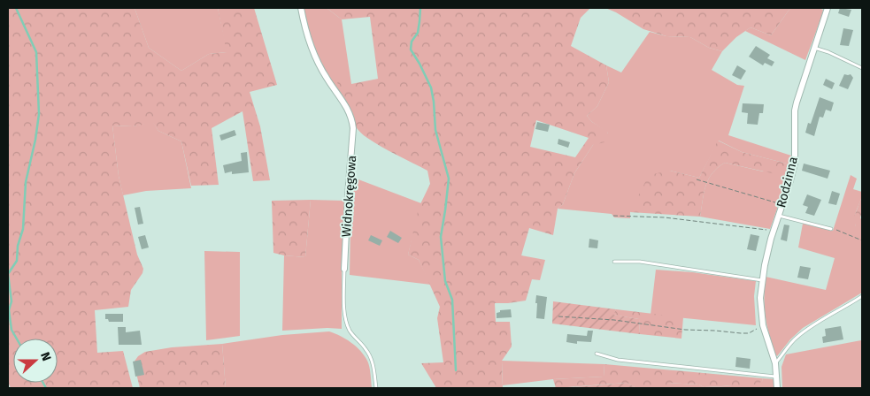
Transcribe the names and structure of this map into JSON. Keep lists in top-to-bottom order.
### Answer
{
  "streets": {
    "street": ["Rodzinna", "Widnokręgowa"]
  },
  "north": "right"
}
